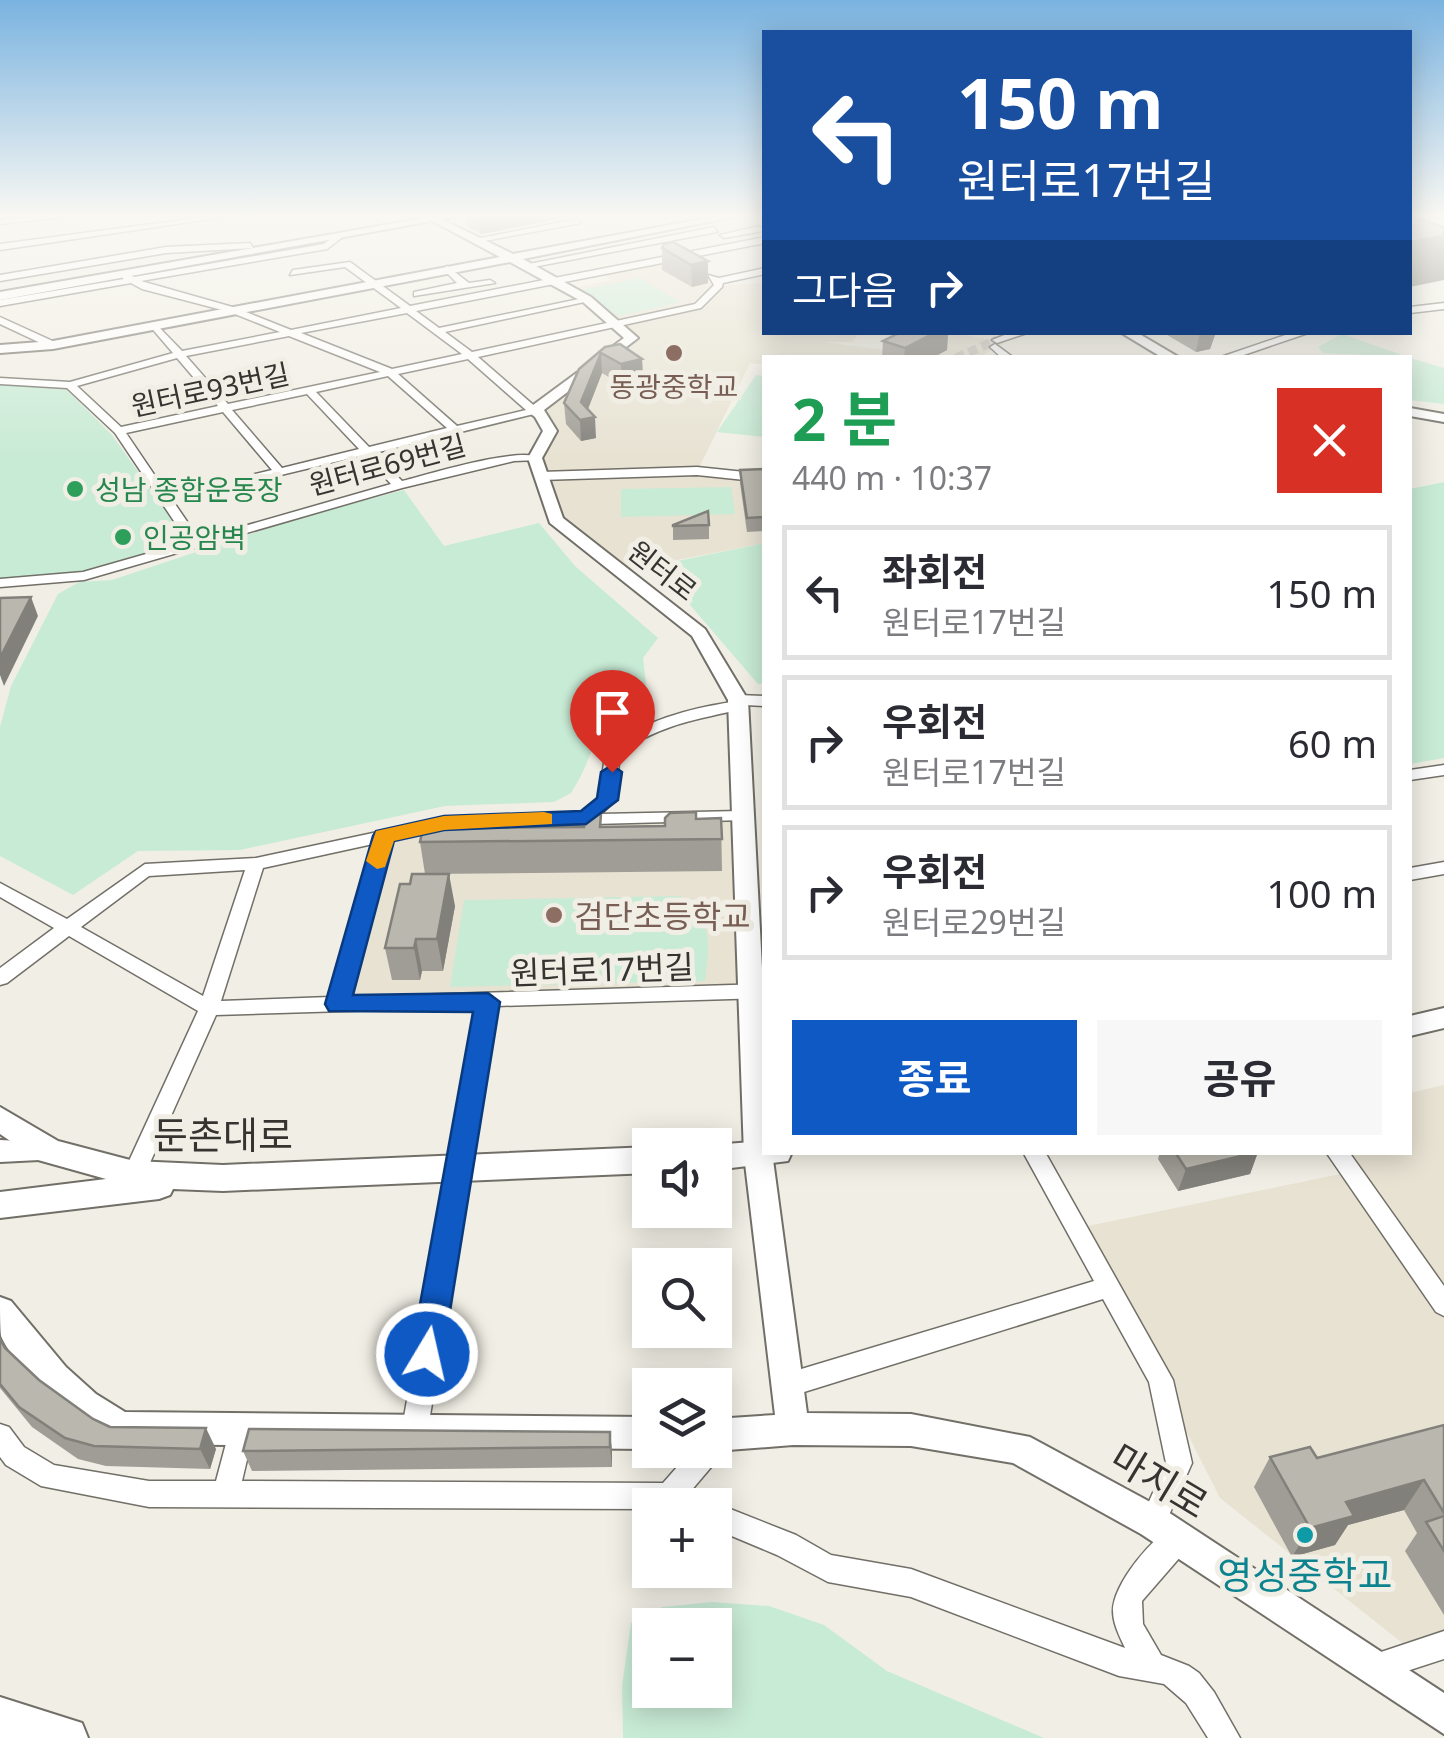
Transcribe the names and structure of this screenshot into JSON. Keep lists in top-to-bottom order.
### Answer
{
  "streets": {
    "main road": ["원터로", "둔촌대로", "마지로"],
    "street": ["원터로93번길", "원터로69번길", "원터로17번길"]
  },
  "crossings": [
    ["원터로93번길", "원터로69번길"],
    ["원터로69번길", "원터로"],
    ["원터로", "원터로17번길"]
  ],
  "places": [
    "동광중학교",
    "성남 종합운동장",
    "인공암벽",
    "검단초등학교",
    "영성중학교"
  ],
  "page": {
    "turn": ["150 m", "원터로17번길"],
    "then": "그다음",
    "heading": ["2 분", "440 m · 10:37"],
    "list": [
      {
        "name": "좌회전",
        "note": "원터로17번길",
        "value": "150 m"
      },
      {
        "name": "우회전",
        "note": "원터로17번길",
        "value": "60 m"
      },
      {
        "name": "우회전",
        "note": "원터로29번길",
        "value": "100 m"
      }
    ],
    "buttons": ["종료", "공유"],
    "map_buttons": ["+", "−"]
  }
}
